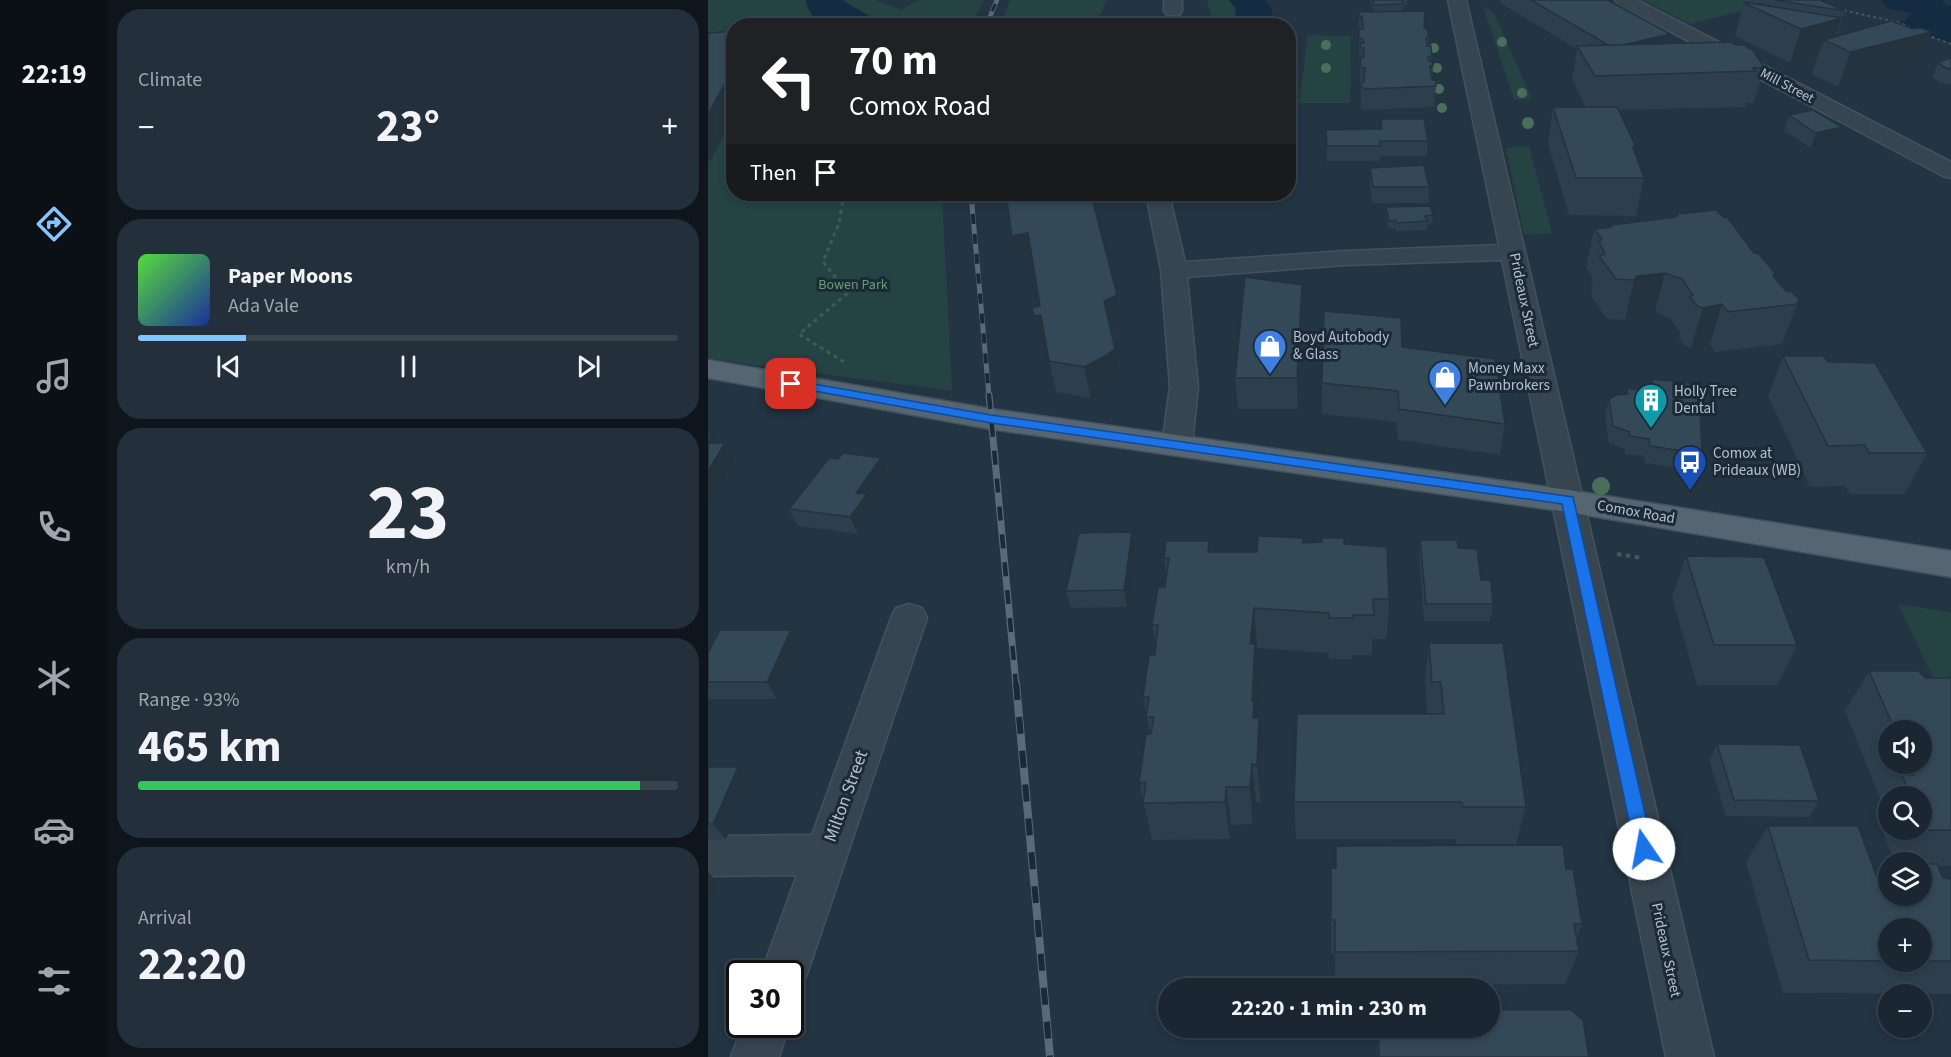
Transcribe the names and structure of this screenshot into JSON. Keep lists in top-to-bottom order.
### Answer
{
  "streets": {
    "main road": ["Comox Road"],
    "street": ["Mill Street", "Prideaux Street", "Milton Street"]
  },
  "crossings": [
    ["Prideaux Street", "Comox Road"]
  ],
  "parks": ["Bowen Park"],
  "places": {
    "shop": ["Boyd Autobody & Glass", "Money Maxx Pawnbrokers"],
    "building": ["Holly Tree Dental"],
    "bus stop": ["Comox at Prideaux (WB)"]
  },
  "page": {
    "tabs": "22:19",
    "tile": [
      "Climate",
      ["23", "km/h"],
      ["Range · 93%", "465 km"],
      ["Arrival", "22:20"]
    ],
    "turn": ["70 m", "Comox Road"],
    "heat": ["−", "23°", "+"],
    "then": "Then",
    "song": ["Paper Moons", "Ada Vale"],
    "map_buttons": ["+", "−"],
    "limit": "30",
    "trip": "22:20 · 1 min · 230 m"
  }
}
